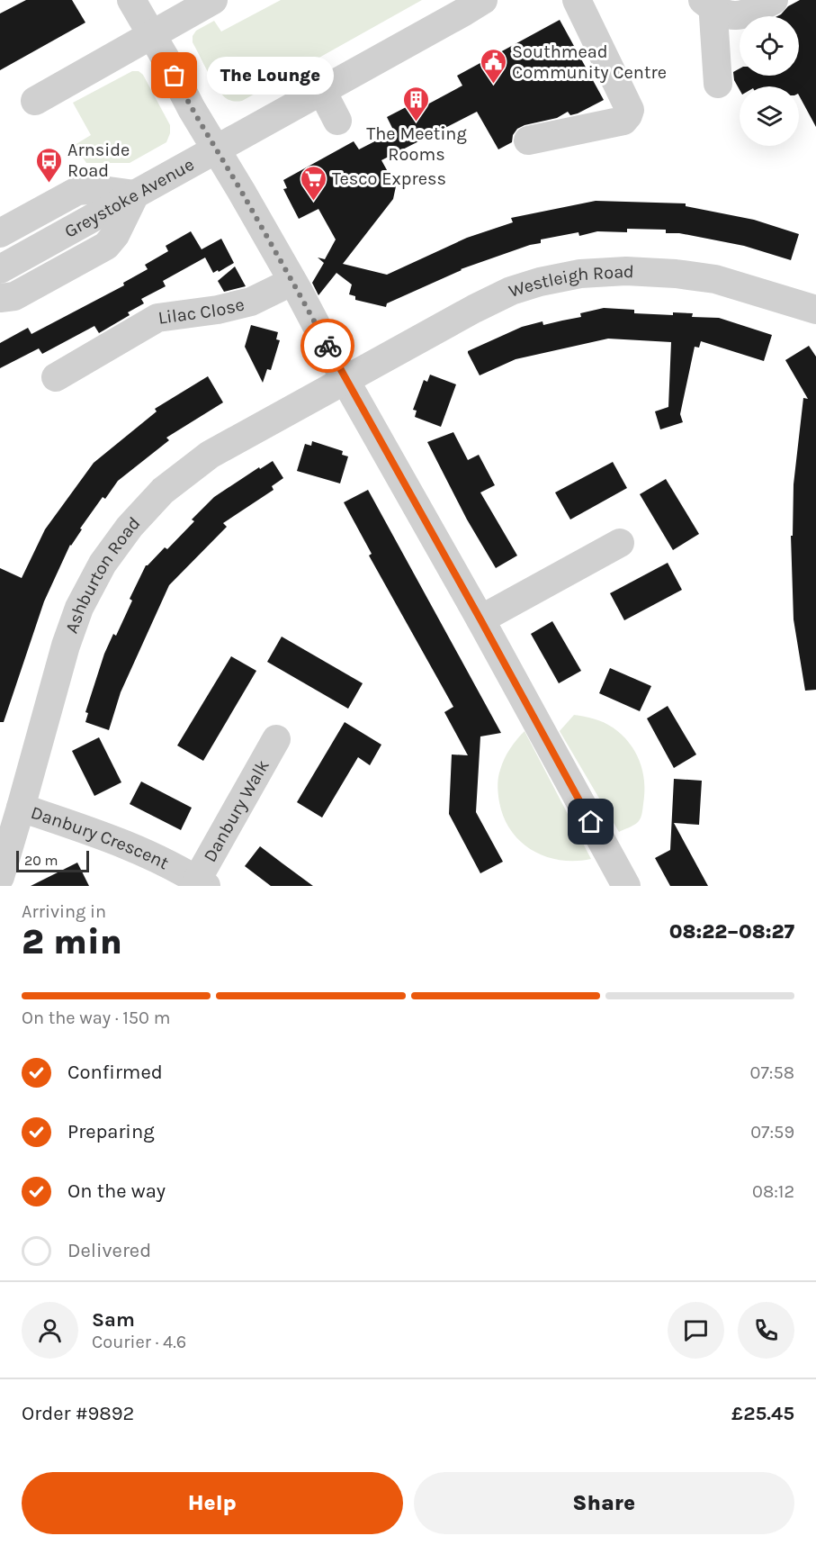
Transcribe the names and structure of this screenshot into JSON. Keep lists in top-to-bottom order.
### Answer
{
  "streets": {
    "street": [
      "Greystoke Avenue",
      "Westleigh Road",
      "Lilac Close",
      "Ashburton Road",
      "Danbury Walk",
      "Danbury Crescent"
    ]
  },
  "crossings": [
    ["Westleigh Road", "Ashburton Road"],
    ["Ashburton Road", "Danbury Crescent"],
    ["Danbury Walk", "Danbury Crescent"]
  ],
  "places": {
    "other": ["The Lounge"],
    "public building": ["Southmead Community Centre"],
    "building": ["The Meeting Rooms"],
    "bus stop": ["Arnside Road"],
    "supermarket": ["Tesco Express"]
  },
  "scale_bar": "20 m",
  "page": {
    "bubble": "The Lounge",
    "scale": "20 m",
    "heading": ["2 min", "Arriving in", "08:22–08:27"],
    "panel": [
      "Sam",
      "Courier · 4.6",
      "Order #9892",
      "£25.45"
    ],
    "bar": "On the way · 150 m",
    "list": [
      ["Confirmed", "07:58"],
      ["Preparing", "07:59"],
      ["On the way", "08:12"],
      "Delivered"
    ],
    "buttons": ["Help", "Share"]
  }
}
